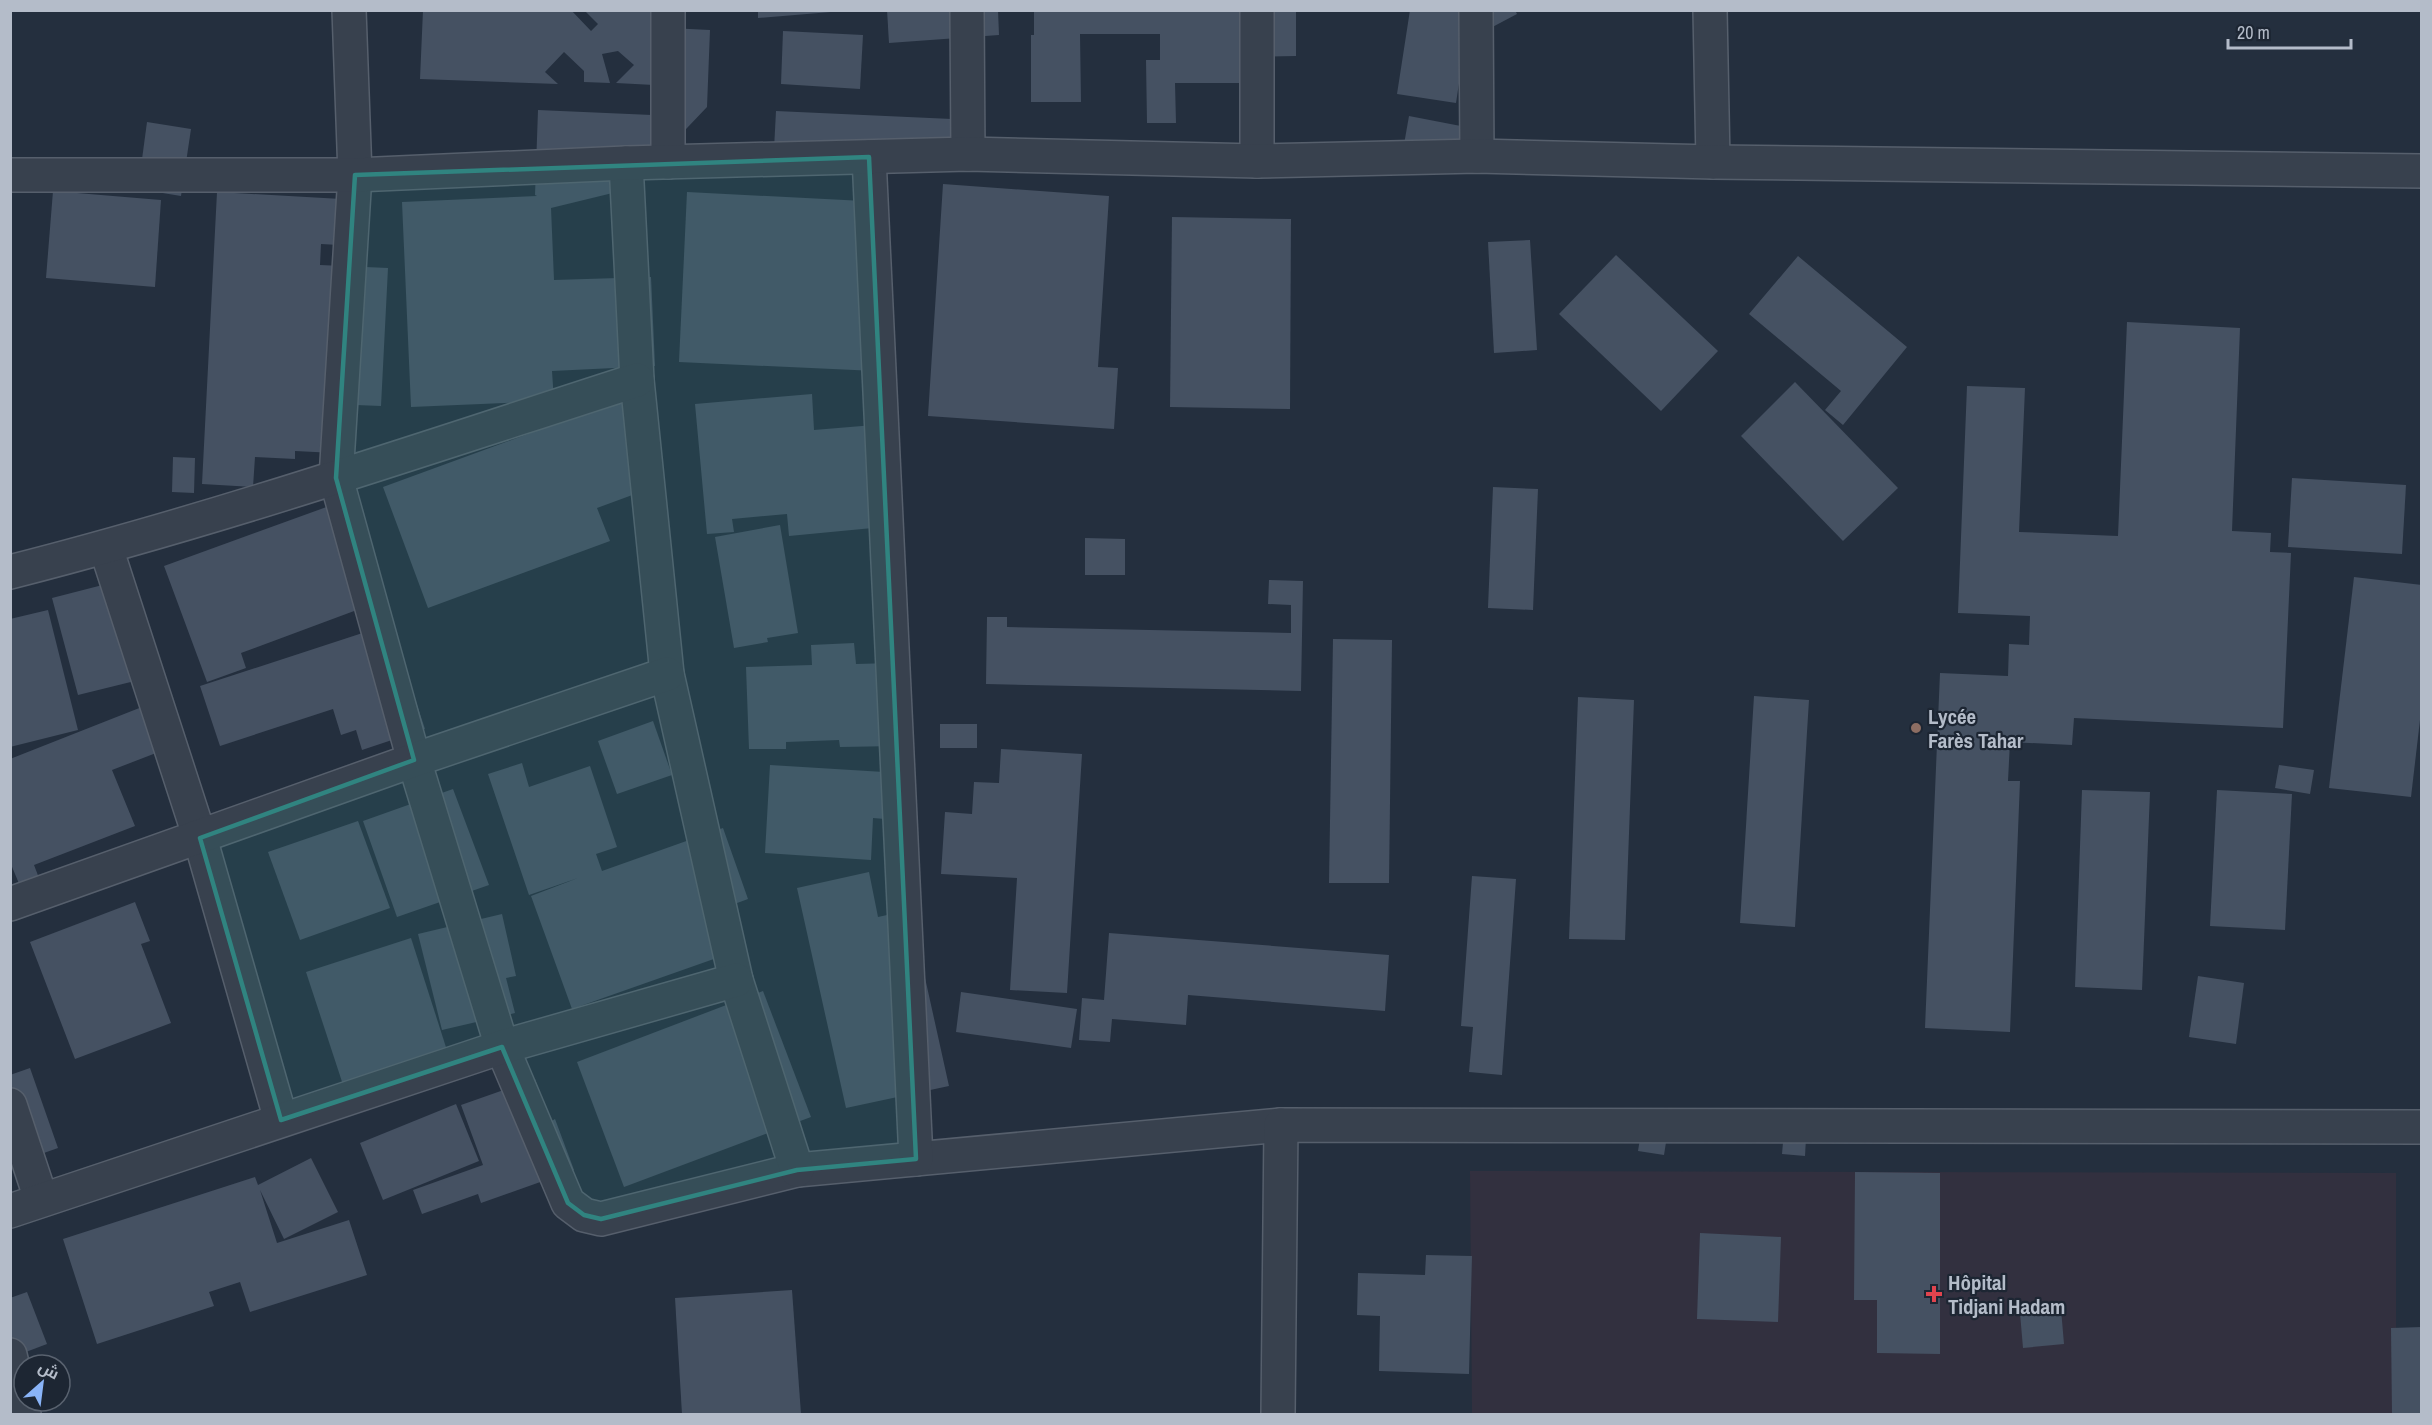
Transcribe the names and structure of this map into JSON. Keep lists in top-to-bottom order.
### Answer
{
  "places": {
    "other": ["Lycée Farès Tahar"],
    "health": ["Hôpital Tidjani Hadam"]
  },
  "scale_bar": "20 m",
  "north": "top right"
}
